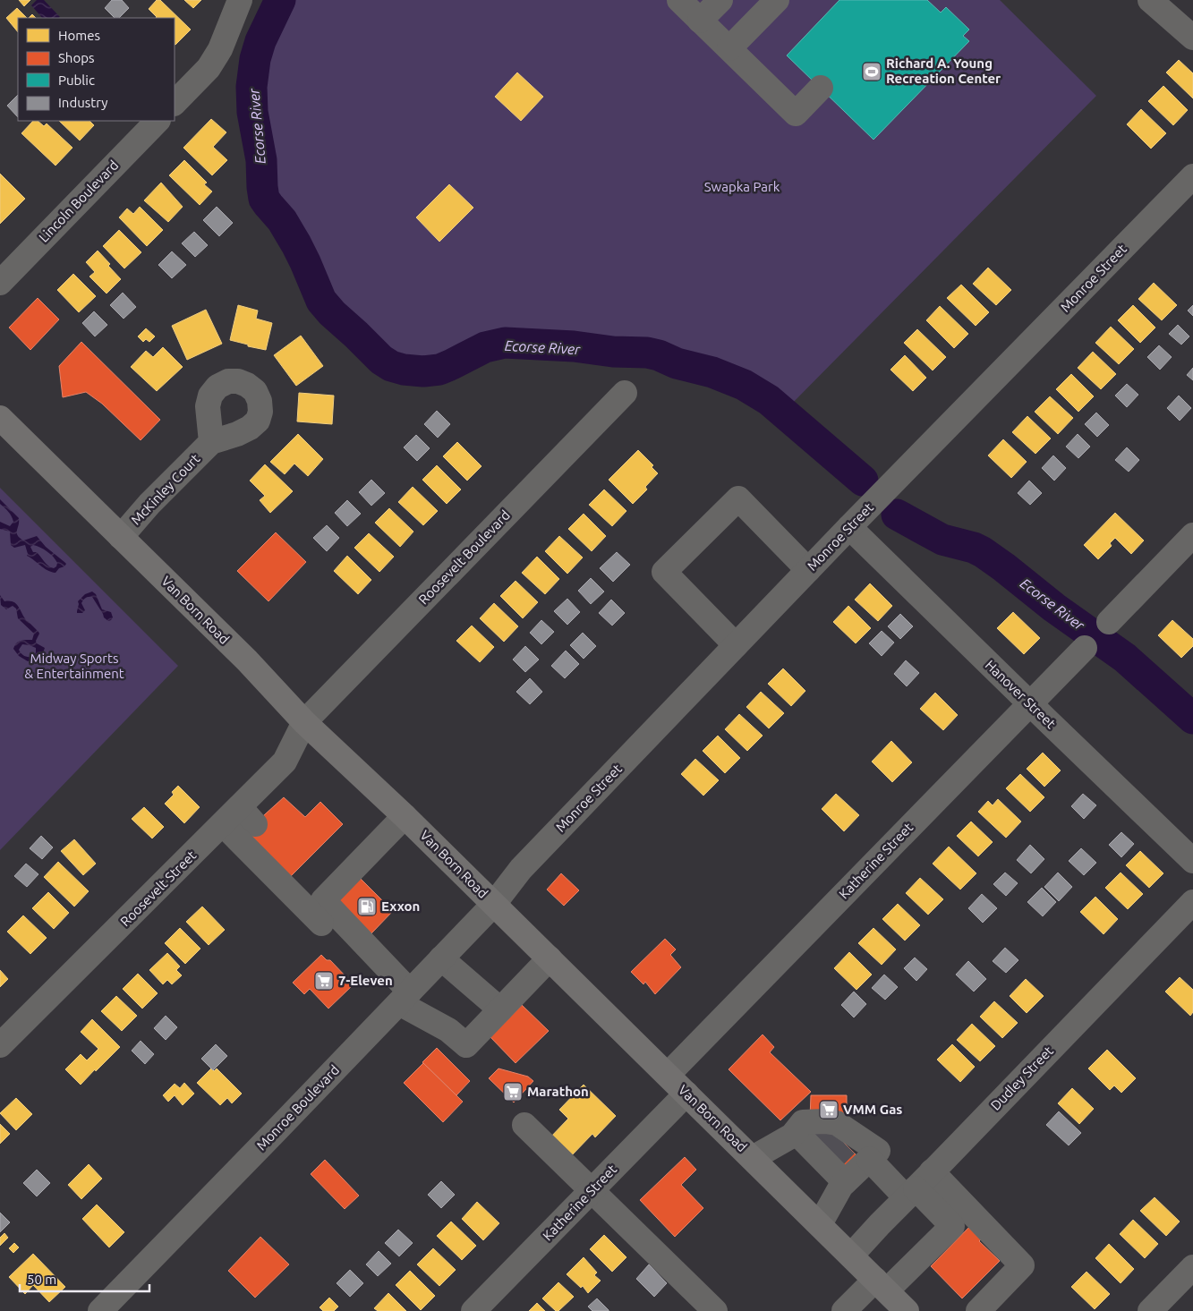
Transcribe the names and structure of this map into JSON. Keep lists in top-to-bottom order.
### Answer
{
  "streets": {
    "main road": ["Van Born Road"],
    "street": [
      "Lincoln Boulevard",
      "Monroe Street",
      "McKinley Court",
      "Roosevelt Boulevard",
      "Hanover Street",
      "Katherine Street",
      "Roosevelt Street",
      "Dudley Street",
      "Monroe Boulevard"
    ]
  },
  "crossings": [
    ["Monroe Street", "Van Born Road"],
    ["Monroe Street", "Hanover Street"],
    ["Monroe Street", "Monroe Boulevard"],
    ["McKinley Court", "Van Born Road"],
    ["Roosevelt Boulevard", "Van Born Road"],
    ["Roosevelt Boulevard", "Roosevelt Street"],
    ["Van Born Road", "Katherine Street"],
    ["Van Born Road", "Roosevelt Street"],
    ["Van Born Road", "Dudley Street"],
    ["Van Born Road", "Monroe Boulevard"],
    ["Hanover Street", "Katherine Street"]
  ],
  "water": ["Ecorse River"],
  "parks": ["Swapka Park", "Midway Sports & Entertainment"],
  "places": {
    "sports": ["Richard A. Young Recreation Center"],
    "fuel station": ["Exxon"],
    "supermarket": ["7-Eleven", "Marathon", "VMM Gas"]
  },
  "legend": [
    "Homes",
    "Shops",
    "Public",
    "Industry"
  ],
  "scale_bar": "50 m"
}
